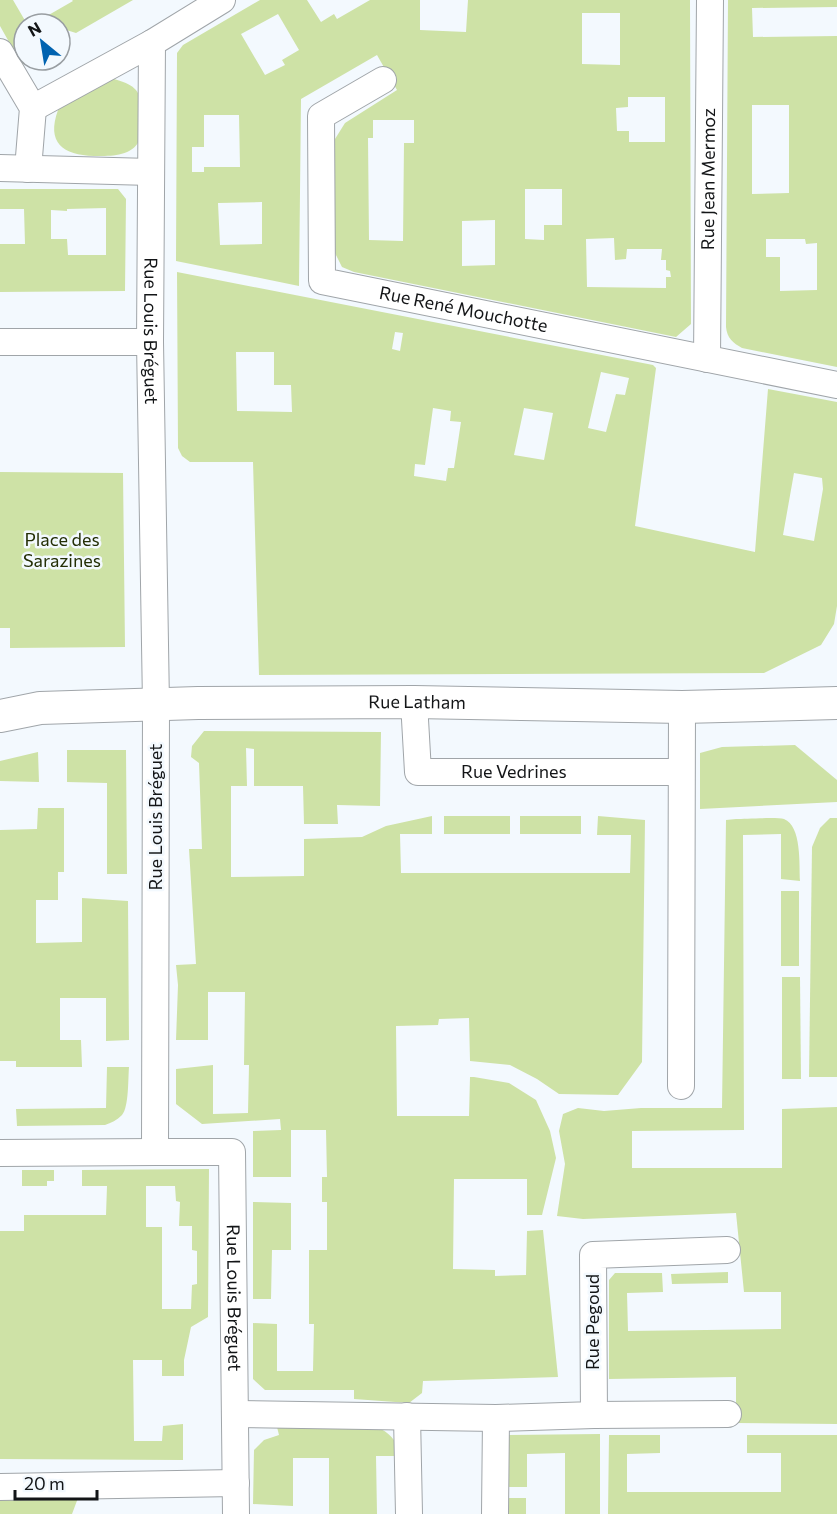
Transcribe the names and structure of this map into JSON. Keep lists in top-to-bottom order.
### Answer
{
  "streets": {
    "street": [
      "Rue Jean Mermoz",
      "Rue René Mouchotte",
      "Rue Louis Bréguet",
      "Rue Latham",
      "Rue Vedrines",
      "Rue Pegoud"
    ]
  },
  "crossings": [
    ["Rue Jean Mermoz", "Rue René Mouchotte"],
    ["Rue Louis Bréguet", "Rue Latham"],
    ["Rue Latham", "Rue Vedrines"]
  ],
  "parks": ["Place des Sarazines"],
  "scale_bar": "20 m",
  "north": "top left"
}
